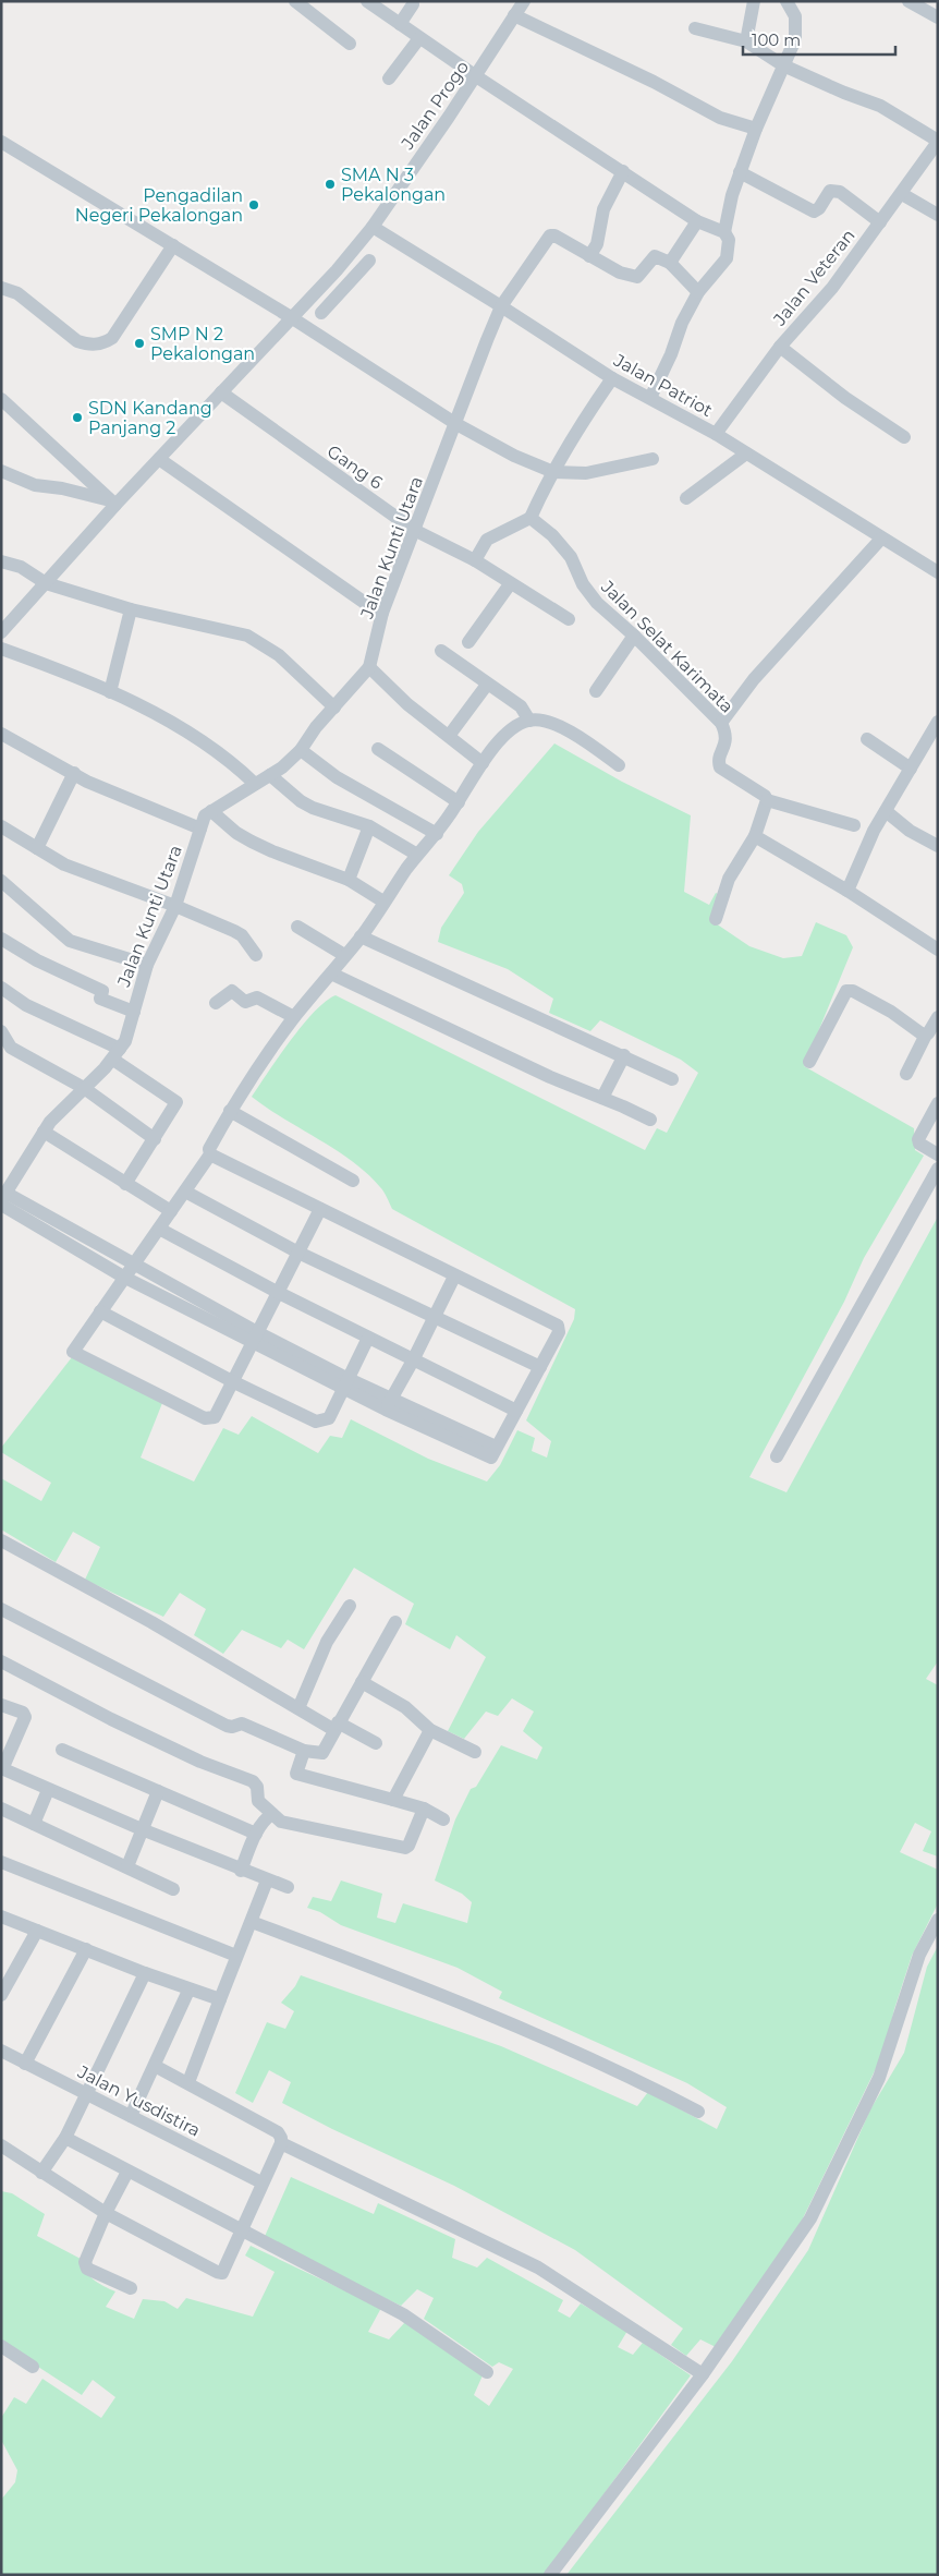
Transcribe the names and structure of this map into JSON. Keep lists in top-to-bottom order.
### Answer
{
  "streets": {
    "street": [
      "Jalan Progo",
      "Jalan Veteran",
      "Jalan Patriot",
      "Gang 6",
      "Jalan Kunti Utara",
      "Jalan Selat Karimata",
      "Jalan Yusdistira"
    ]
  },
  "crossings": [
    ["Jalan Progo", "Jalan Patriot"],
    ["Jalan Progo", "Gang 6"],
    ["Jalan Veteran", "Jalan Patriot"],
    ["Jalan Patriot", "Jalan Kunti Utara"],
    ["Gang 6", "Jalan Kunti Utara"]
  ],
  "places": [
    "SMA N 3 Pekalongan",
    "Pengadilan Negeri Pekalongan",
    "SMP N 2 Pekalongan",
    "SDN Kandang Panjang 2"
  ],
  "scale_bar": "100 m"
}
